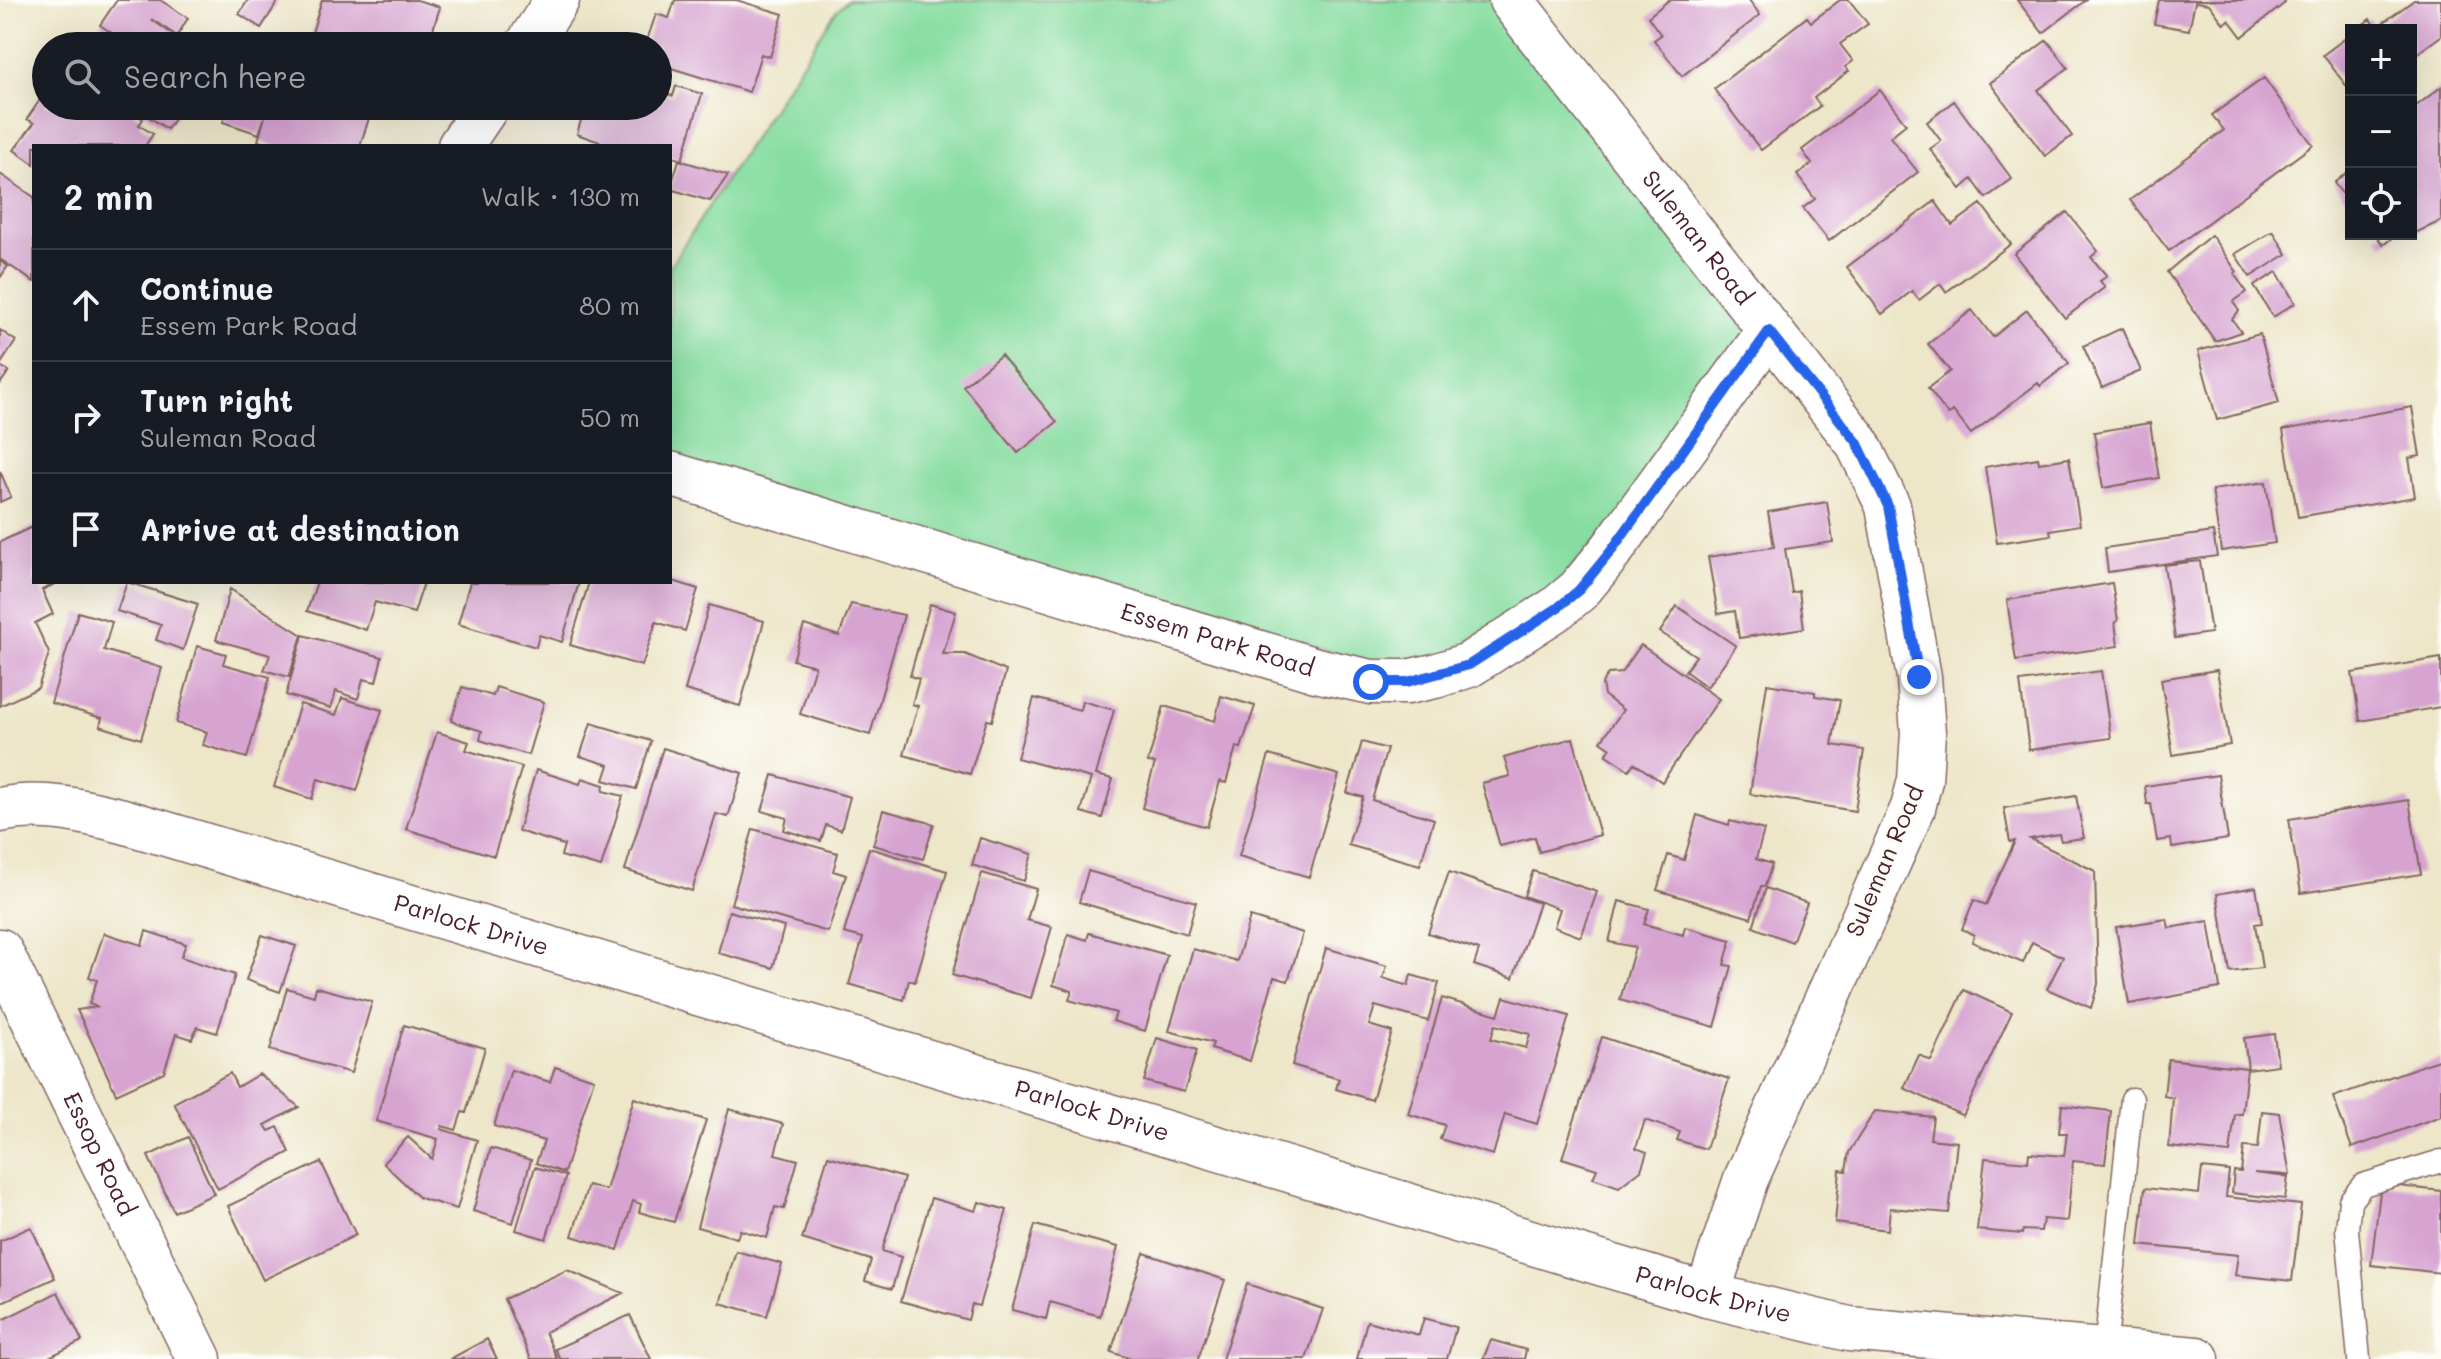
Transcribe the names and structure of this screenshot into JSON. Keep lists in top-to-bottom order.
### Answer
{
  "streets": {
    "street": [
      "Suleman Road",
      "Essem Park Road",
      "Parlock Drive",
      "Essop Road"
    ]
  },
  "crossings": [
    ["Suleman Road", "Essem Park Road"],
    ["Suleman Road", "Parlock Drive"]
  ],
  "page": {
    "map_buttons": ["+", "−"],
    "search": "Search here",
    "heading": ["2 min", "Walk · 130 m"],
    "list": [
      ["Continue", "Essem Park Road", "80 m"],
      ["Turn right", "Suleman Road", "50 m"],
      "Arrive at destination"
    ]
  }
}
